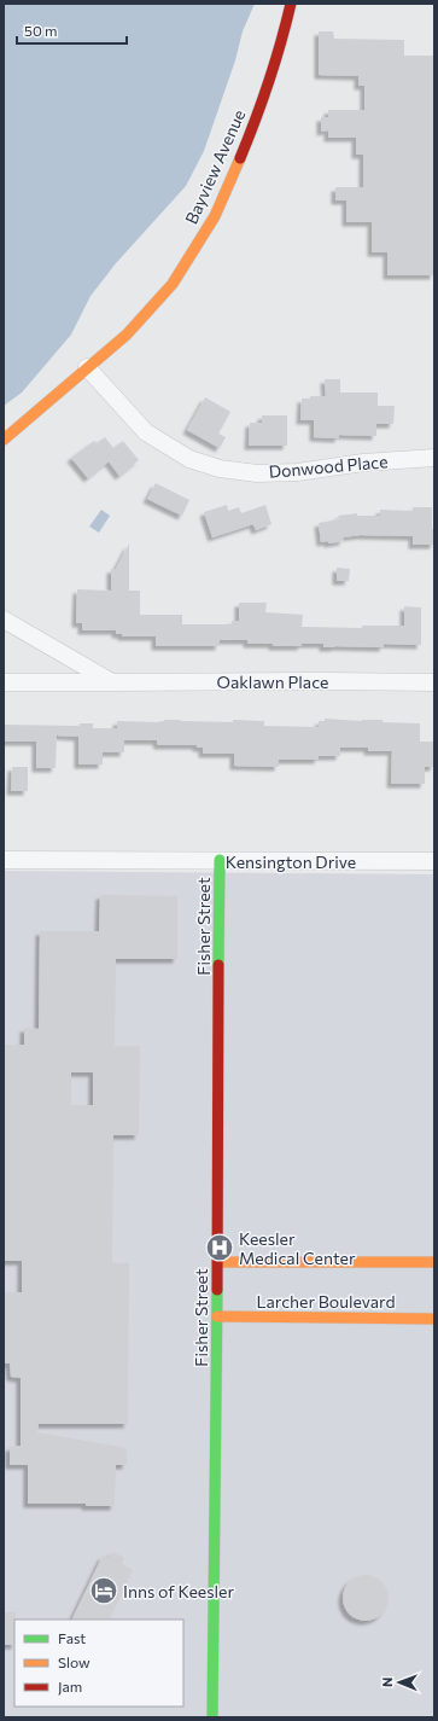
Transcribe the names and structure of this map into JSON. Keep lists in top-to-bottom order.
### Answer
{
  "streets": {
    "street": [
      "Bayview Avenue",
      "Donwood Place",
      "Oaklawn Place",
      "Kensington Drive",
      "Fisher Street",
      "Larcher Boulevard"
    ]
  },
  "crossings": [
    ["Bayview Avenue", "Donwood Place"],
    ["Kensington Drive", "Fisher Street"],
    ["Fisher Street", "Larcher Boulevard"]
  ],
  "places": {
    "hospital": ["Keesler Medical Center"],
    "hotel": ["Inns of Keesler"]
  },
  "legend": ["Fast", "Slow", "Jam"],
  "scale_bar": "50 m",
  "north": "left"
}
